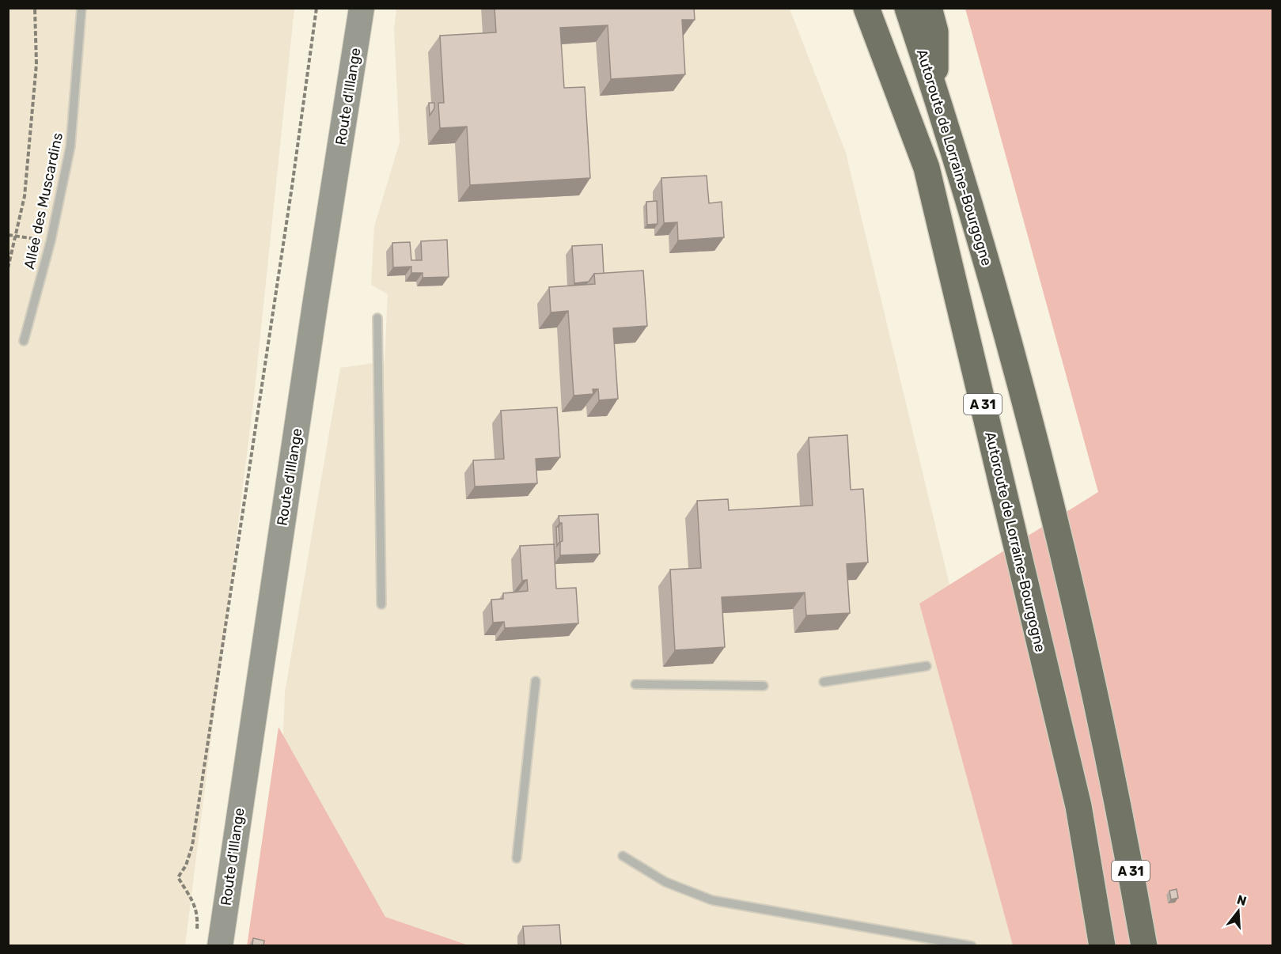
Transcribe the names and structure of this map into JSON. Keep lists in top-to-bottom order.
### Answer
{
  "streets": {
    "highway": ["Autoroute de Lorraine-Bourgogne", "A 31"],
    "main road": ["Route d'Illange"],
    "lane": ["Allée des Muscardins"]
  },
  "north": "top"
}
